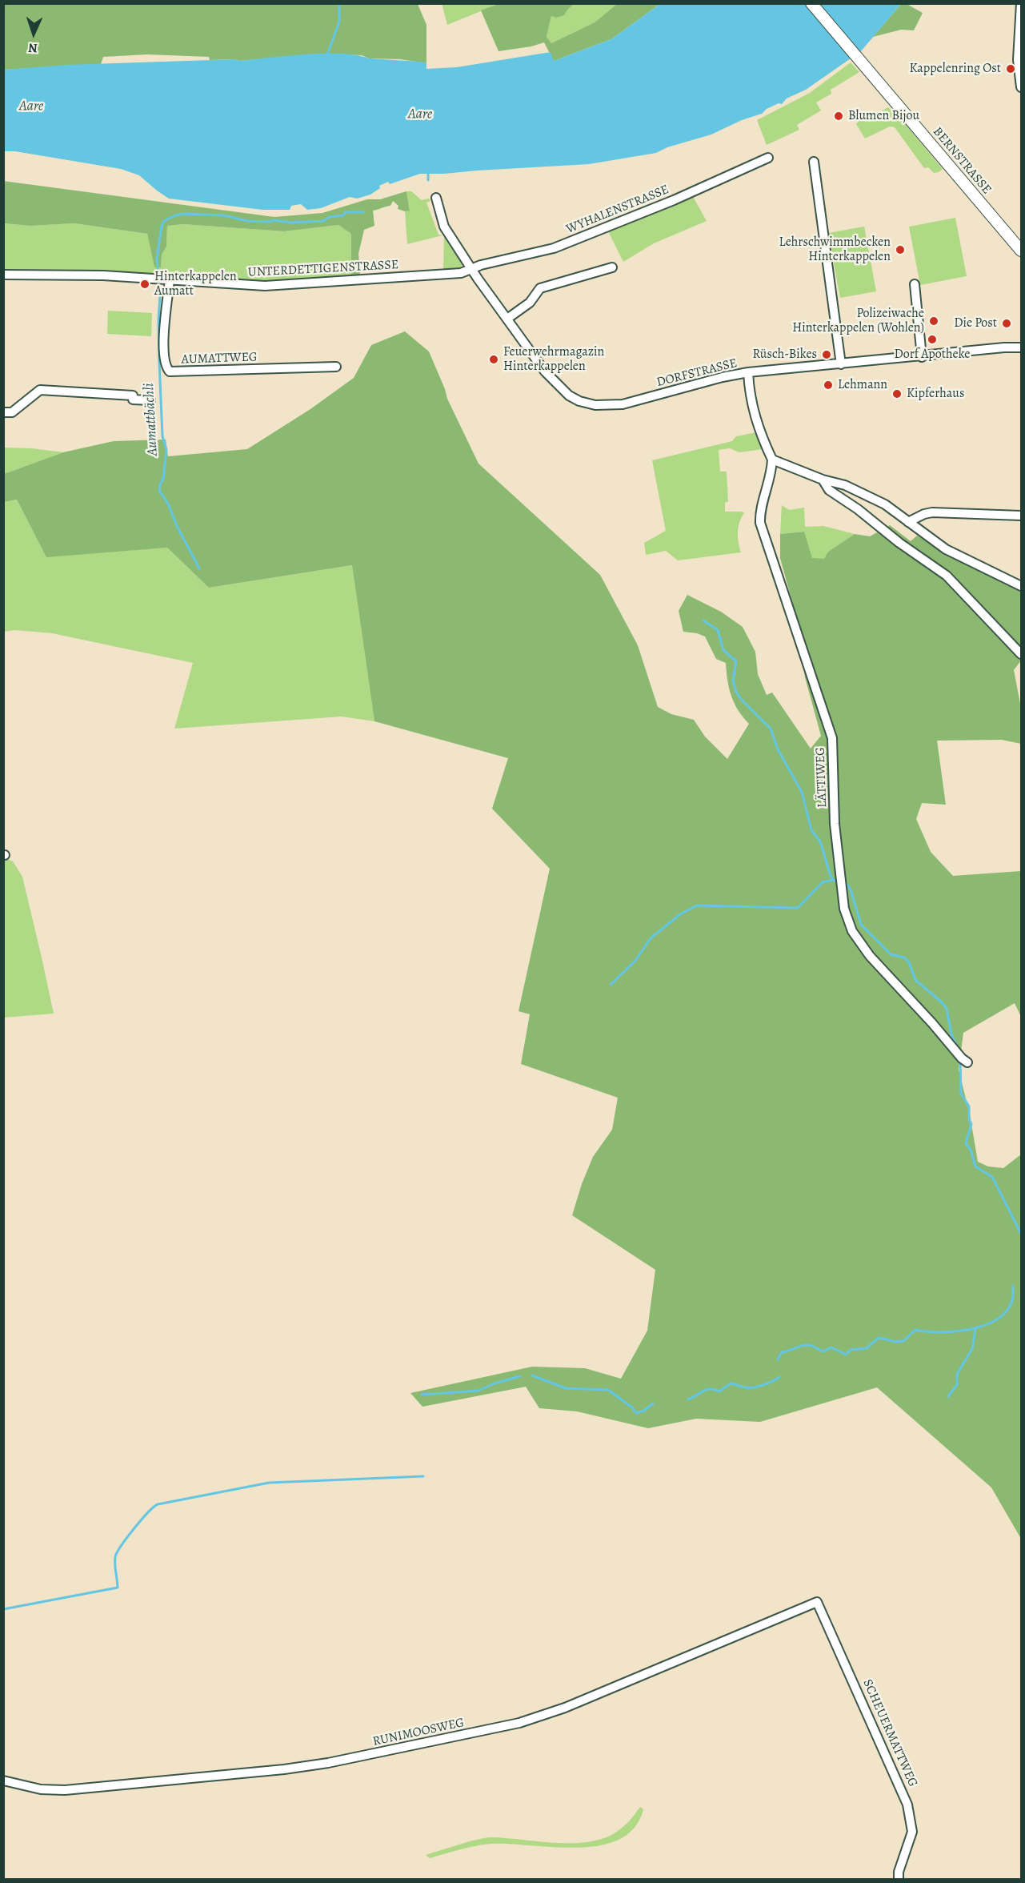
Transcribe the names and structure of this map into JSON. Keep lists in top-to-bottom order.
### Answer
{
  "streets": {
    "main road": ["BERNSTRASSE"],
    "street": [
      "WYHALENSTRASSE",
      "UNTERDETTIGENSTRASSE",
      "AUMATTWEG",
      "DORFSTRASSE",
      "LÄTTIWEG",
      "RUNIMOOSWEG",
      "SCHEUERMATTWEG"
    ]
  },
  "crossings": [
    ["WYHALENSTRASSE", "UNTERDETTIGENSTRASSE"],
    ["WYHALENSTRASSE", "DORFSTRASSE"],
    ["UNTERDETTIGENSTRASSE", "AUMATTWEG"],
    ["UNTERDETTIGENSTRASSE", "DORFSTRASSE"],
    ["RUNIMOOSWEG", "SCHEUERMATTWEG"]
  ],
  "water": ["Aare", "Aumattbächli"],
  "places": [
    "Kappelenring Ost",
    "Blumen Bijou",
    "Lehrschwimmbecken Hinterkappelen",
    "Hinterkappelen Aumatt",
    "Polizeiwache Hinterkappelen (Wohlen)",
    "Die Post",
    "Dorf Apotheke",
    "Rüsch-Bikes",
    "Feuerwehrmagazin Hinterkappelen",
    "Lehmann",
    "Kipferhaus"
  ],
  "north": "bottom"
}
